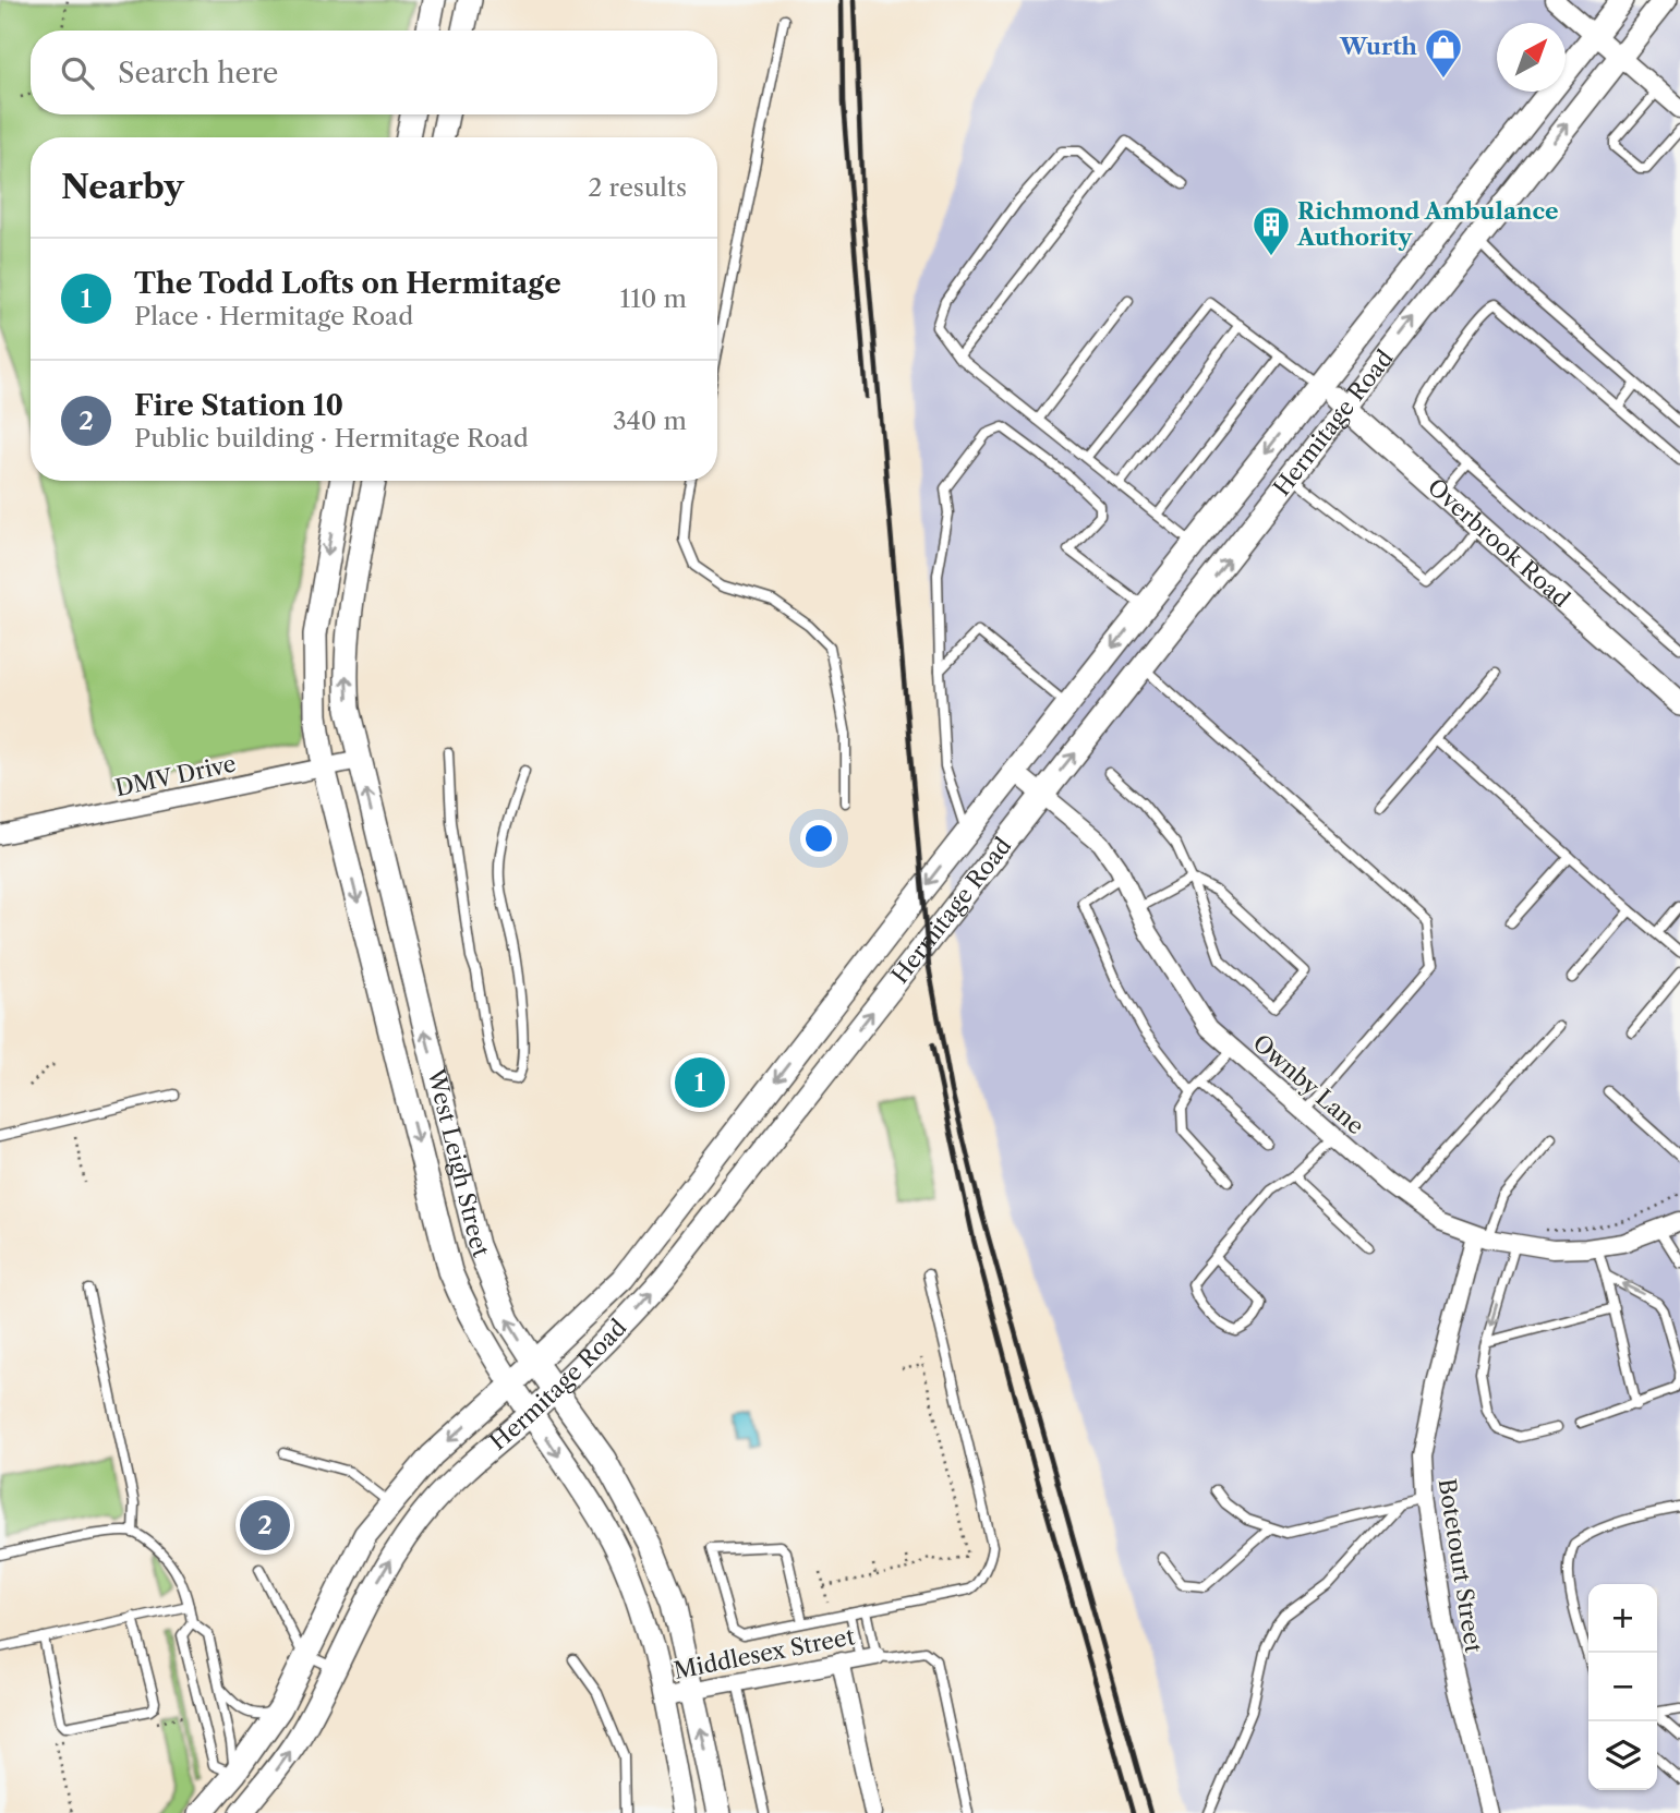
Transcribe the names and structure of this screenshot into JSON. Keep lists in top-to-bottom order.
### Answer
{
  "streets": {
    "street": [
      "Hermitage Road",
      "Overbrook Road",
      "DMV Drive",
      "Ownby Lane",
      "West Leigh Street",
      "Botetourt Street",
      "Middlesex Street"
    ]
  },
  "crossings": [
    ["Hermitage Road", "Overbrook Road"],
    ["Hermitage Road", "Ownby Lane"],
    ["Hermitage Road", "West Leigh Street"],
    ["DMV Drive", "West Leigh Street"],
    ["Ownby Lane", "Botetourt Street"],
    ["West Leigh Street", "Middlesex Street"]
  ],
  "places": {
    "shop": ["Wurth"],
    "building": ["Richmond Ambulance Authority"]
  },
  "north": "top right",
  "page": {
    "search": "Search here",
    "heading": ["Nearby", "2 results"],
    "list": [
      {
        "mark": "1",
        "name": "The Todd Lofts on Hermitage",
        "note": "Place · Hermitage Road",
        "value": "110 m"
      },
      {
        "mark": "2",
        "name": "Fire Station 10",
        "note": "Public building · Hermitage Road",
        "value": "340 m"
      }
    ],
    "pins": ["1", "2"],
    "map_buttons": ["+", "−"]
  }
}
